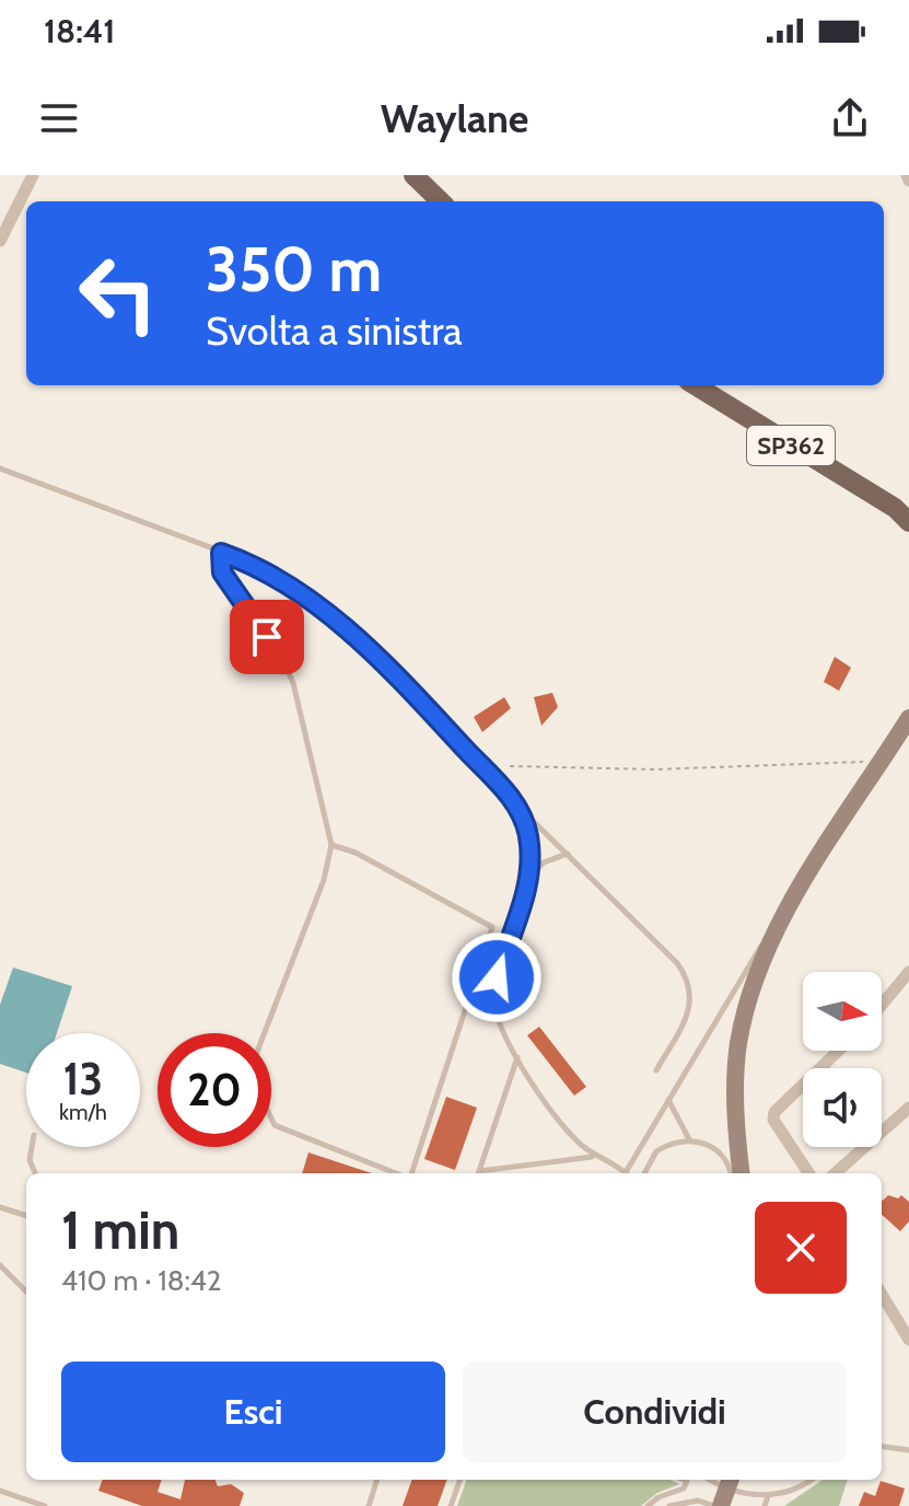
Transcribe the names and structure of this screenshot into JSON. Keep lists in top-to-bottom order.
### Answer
{
  "streets": {
    "main road": ["SP362"]
  },
  "north": "right",
  "page": {
    "status": "18:41",
    "header": "Waylane",
    "turn": ["350 m", "Svolta a sinistra"],
    "speed": "13 km/h",
    "limit": "20",
    "heading": ["1 min", "410 m · 18:42"],
    "buttons": ["Esci", "Condividi"]
  }
}
